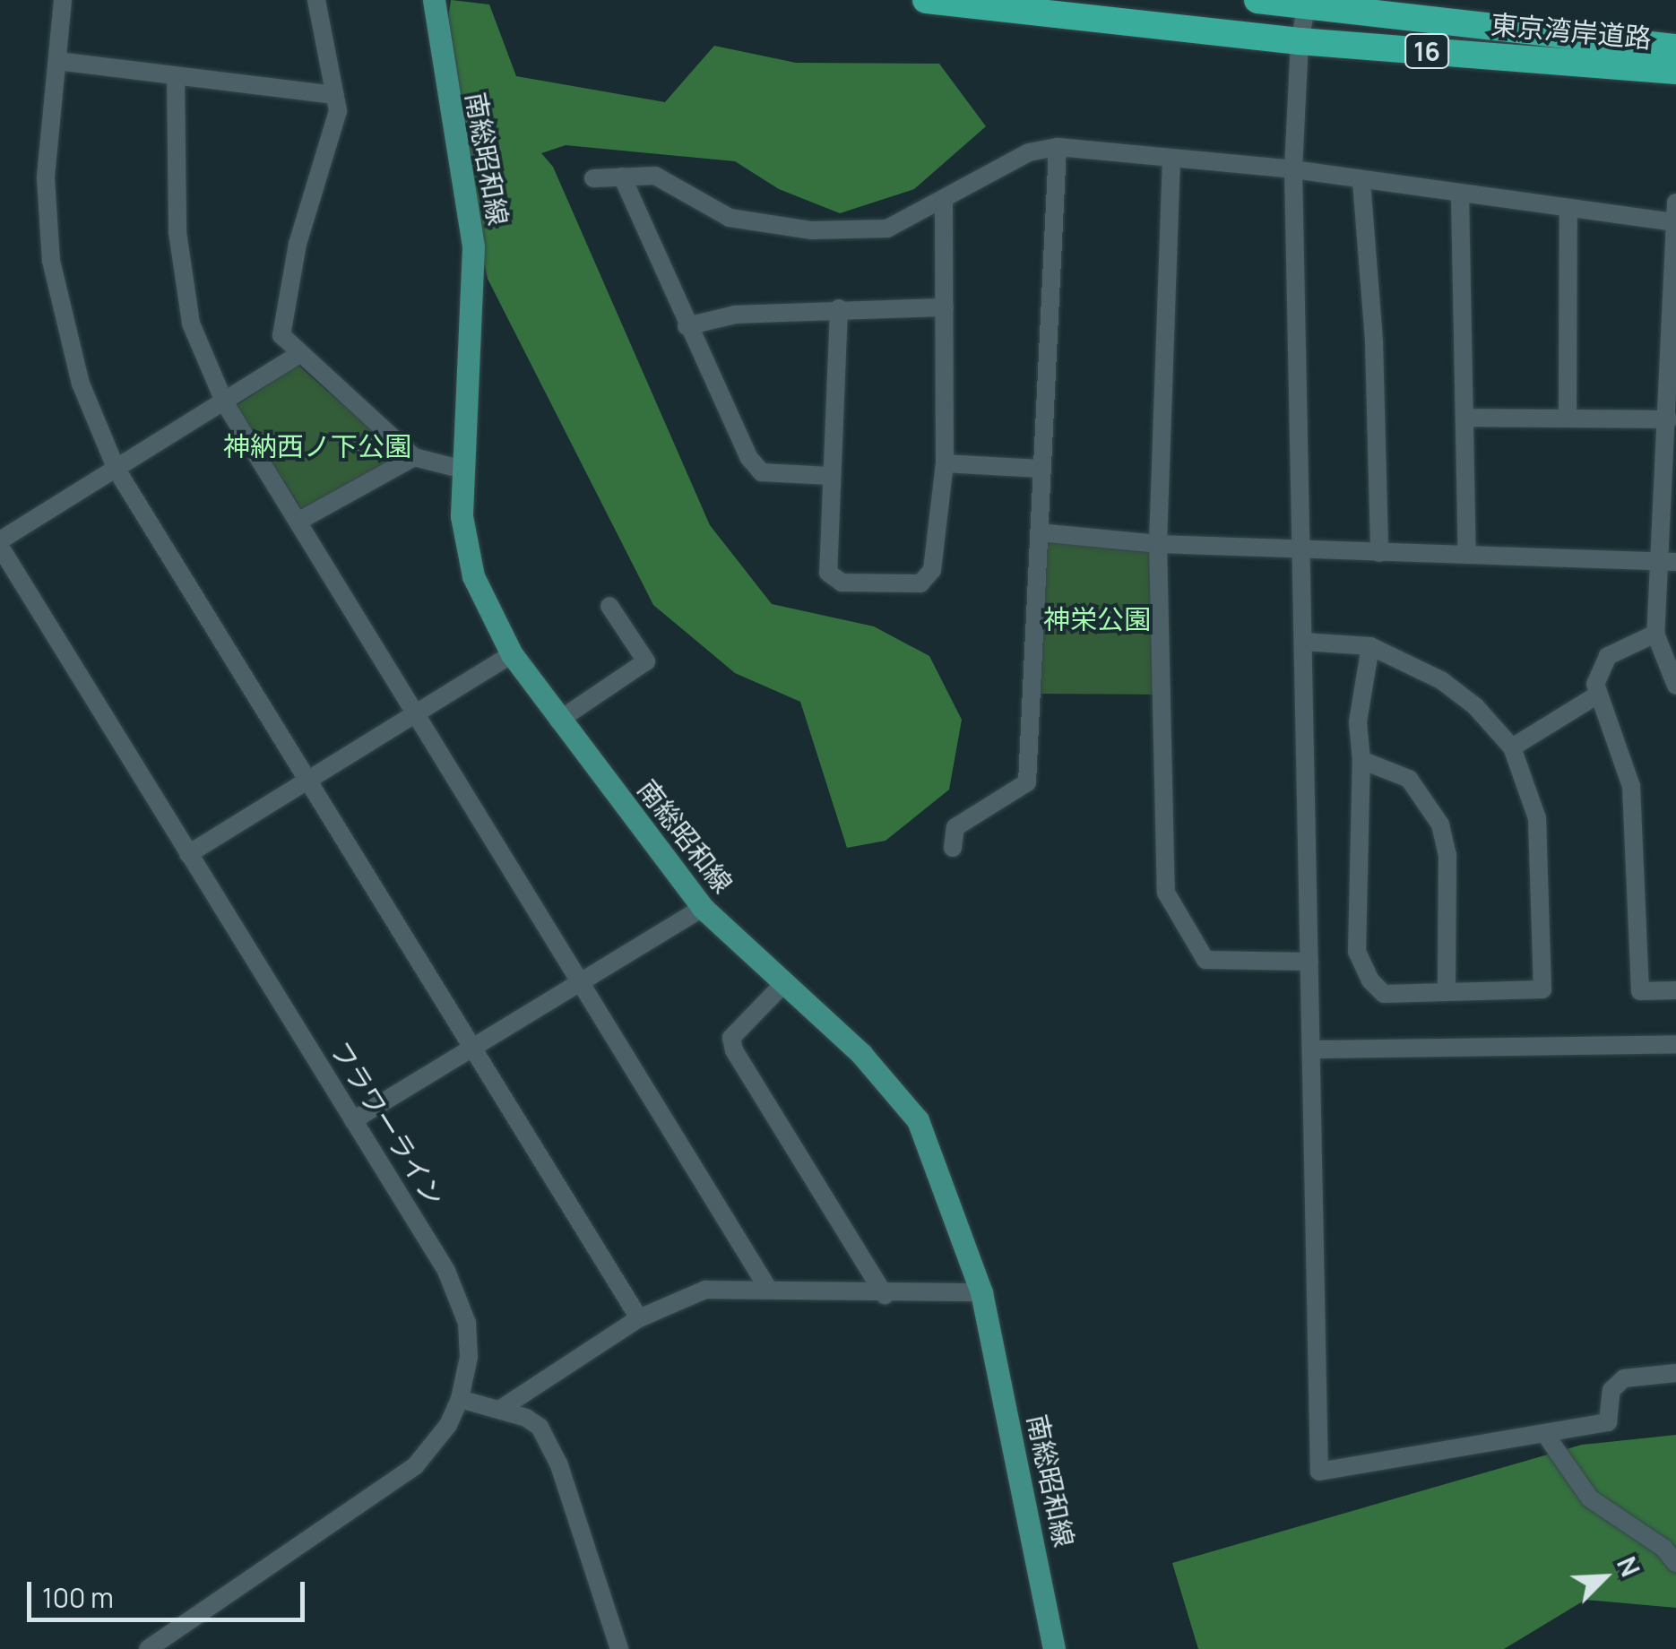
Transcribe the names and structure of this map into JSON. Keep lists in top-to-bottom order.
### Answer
{
  "streets": {
    "highway": ["東京湾岸道路", "16"],
    "main road": ["南総昭和線"],
    "street": ["フラワーライン"]
  },
  "parks": ["神納西ノ下公園", "神栄公園"],
  "scale_bar": "100 m",
  "north": "top right"
}
